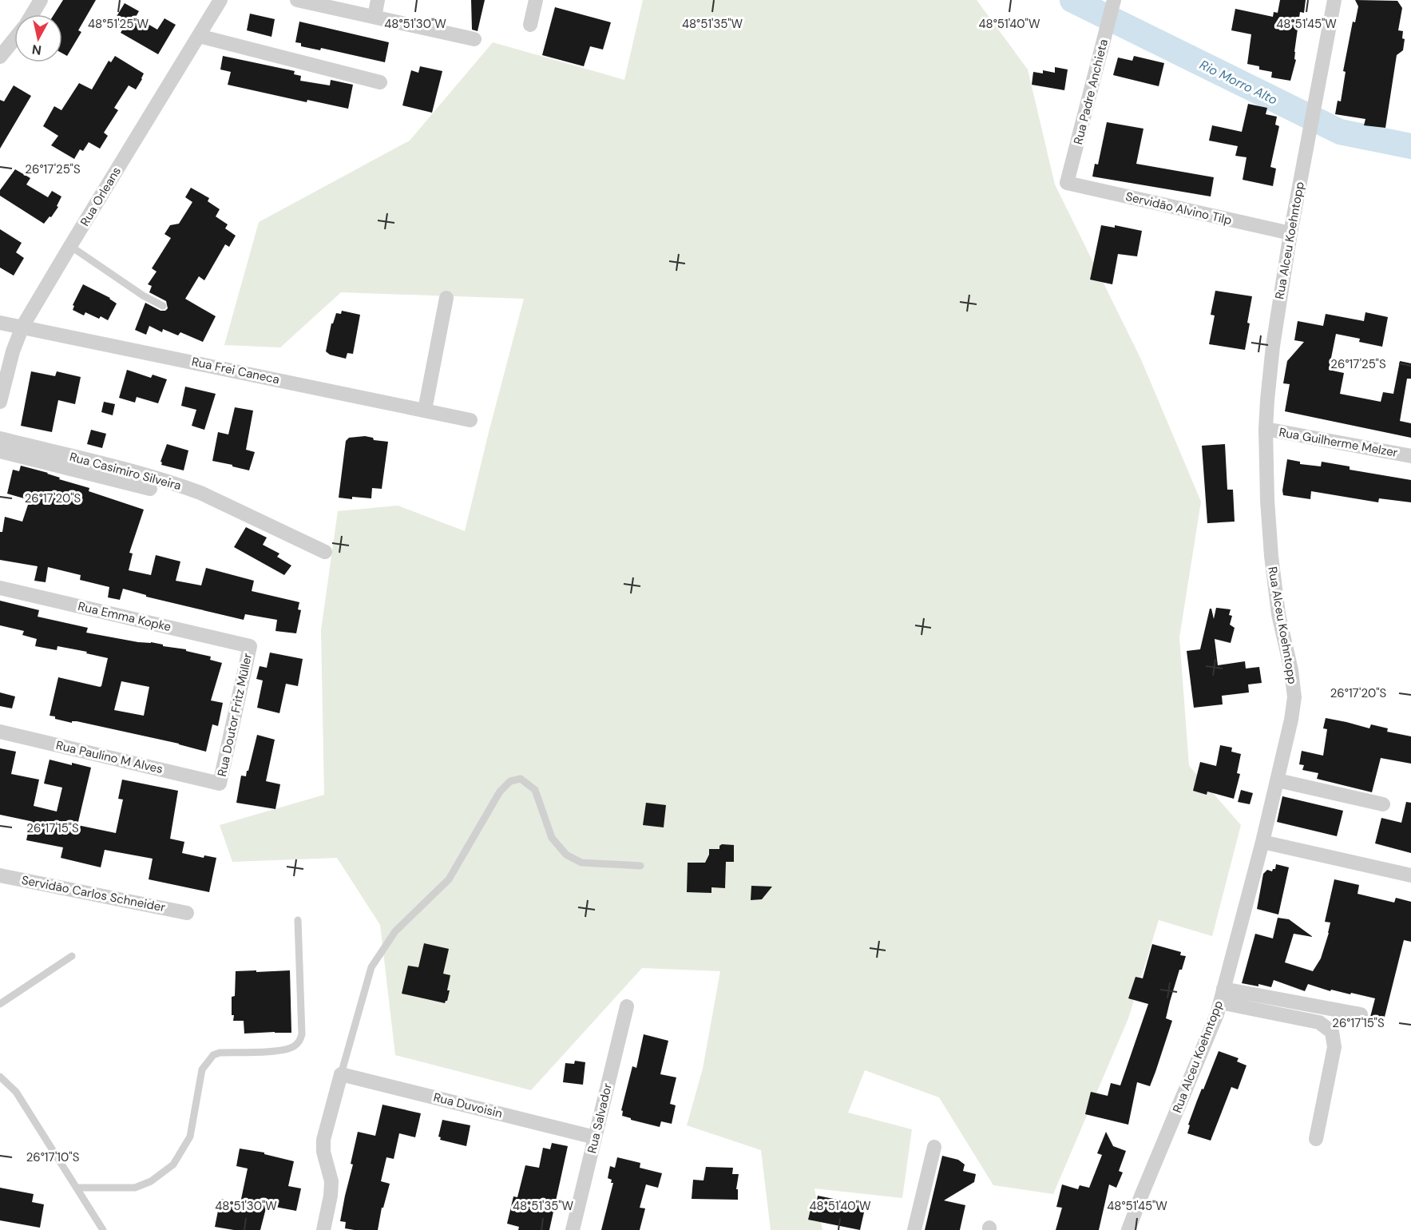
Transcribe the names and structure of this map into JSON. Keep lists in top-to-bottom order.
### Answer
{
  "streets": {
    "street": [
      "Rua Padre Anchieta",
      "Rua Orleans",
      "Servidão Alvino Tilp",
      "Rua Alceu Koehntopp",
      "Rua Frei Caneca",
      "Rua Guilherme Melzer",
      "Rua Casimiro Silveira",
      "Rua Emma Kopke",
      "Rua Doutor Fritz Müller",
      "Rua Paulino M Alves",
      "Servidão Carlos Schneider",
      "Rua Duvoisin",
      "Rua Salvador"
    ]
  },
  "crossings": [
    ["Rua Padre Anchieta", "Servidão Alvino Tilp"],
    ["Rua Orleans", "Rua Frei Caneca"],
    ["Servidão Alvino Tilp", "Rua Alceu Koehntopp"],
    ["Rua Alceu Koehntopp", "Rua Guilherme Melzer"],
    ["Rua Emma Kopke", "Rua Doutor Fritz Müller"],
    ["Rua Doutor Fritz Müller", "Rua Paulino M Alves"],
    ["Rua Duvoisin", "Rua Salvador"]
  ],
  "water": ["Rio Morro Alto"],
  "north": "bottom",
  "coordinates": [
    "48°51'25\"W",
    "48°51'30\"W",
    "48°51'35\"W",
    "48°51'40\"W",
    "48°51'45\"W",
    "26°17'25\"S",
    "26°17'20\"S",
    "26°17'15\"S",
    "26°17'10\"S"
  ]
}
